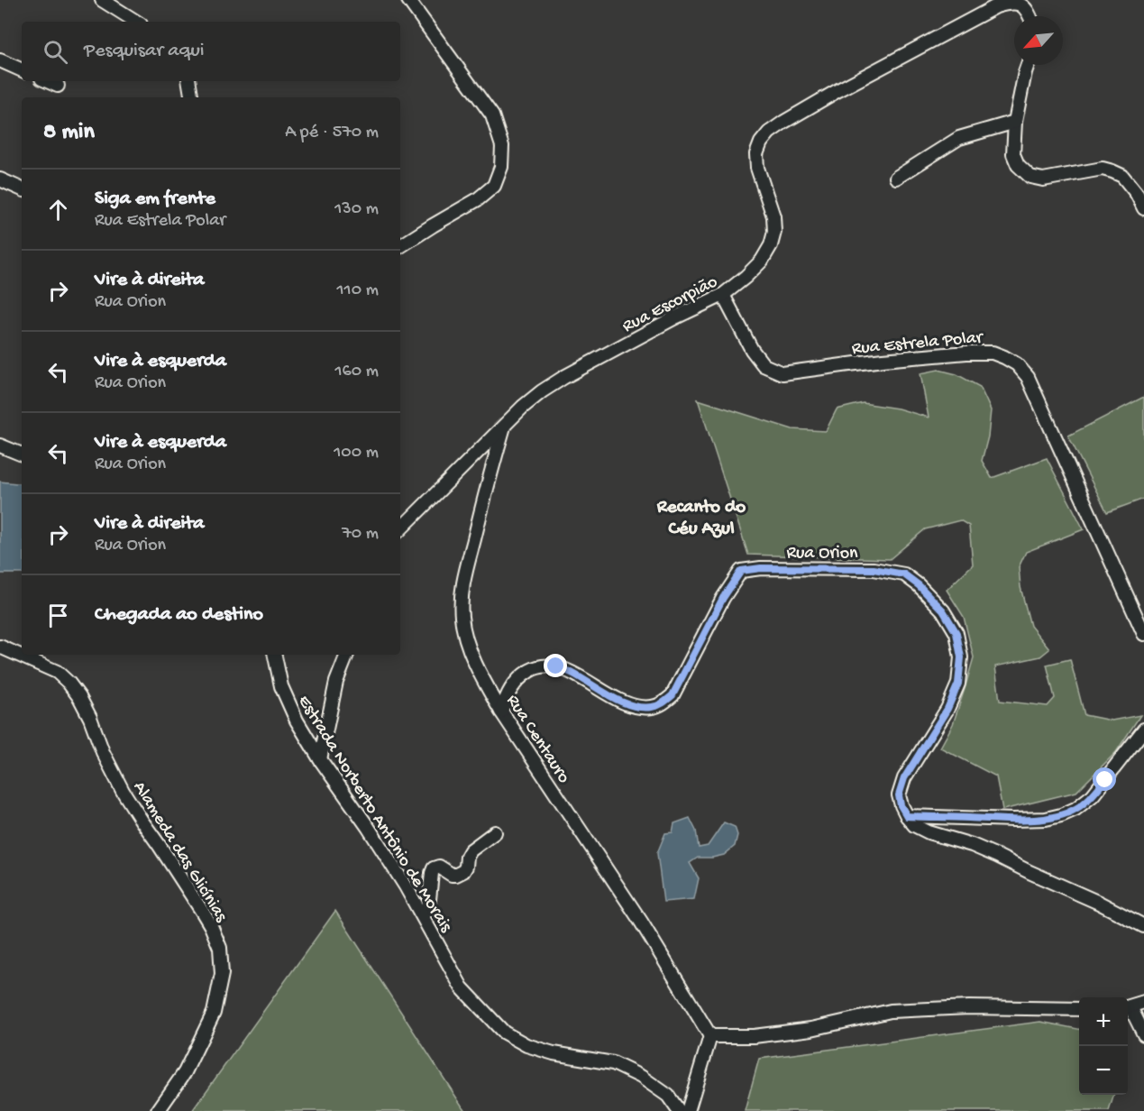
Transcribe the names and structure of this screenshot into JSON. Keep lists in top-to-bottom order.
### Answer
{
  "streets": {
    "street": [
      "Rua Escorpião",
      "Rua Estrela Polar",
      "Rua Orion",
      "Rua Centauro",
      "Estrada Norberto Antônio de Morais",
      "Alameda das Glicínias"
    ]
  },
  "crossings": [
    ["Rua Escorpião", "Rua Estrela Polar"],
    ["Rua Escorpião", "Rua Centauro"],
    ["Rua Orion", "Rua Centauro"]
  ],
  "districts": ["Recanto do Céu Azul"],
  "north": "bottom left",
  "page": {
    "search": "Pesquisar aqui",
    "heading": ["8 min", "A pé · 570 m"],
    "list": [
      ["Siga em frente", "Rua Estrela Polar", "130 m"],
      ["Vire à direita", "Rua Orion", "110 m"],
      ["Vire à esquerda", "Rua Orion", "160 m"],
      ["Vire à esquerda", "Rua Orion", "100 m"],
      ["Vire à direita", "Rua Orion", "70 m"],
      "Chegada ao destino"
    ],
    "map_buttons": ["+", "−"]
  }
}
